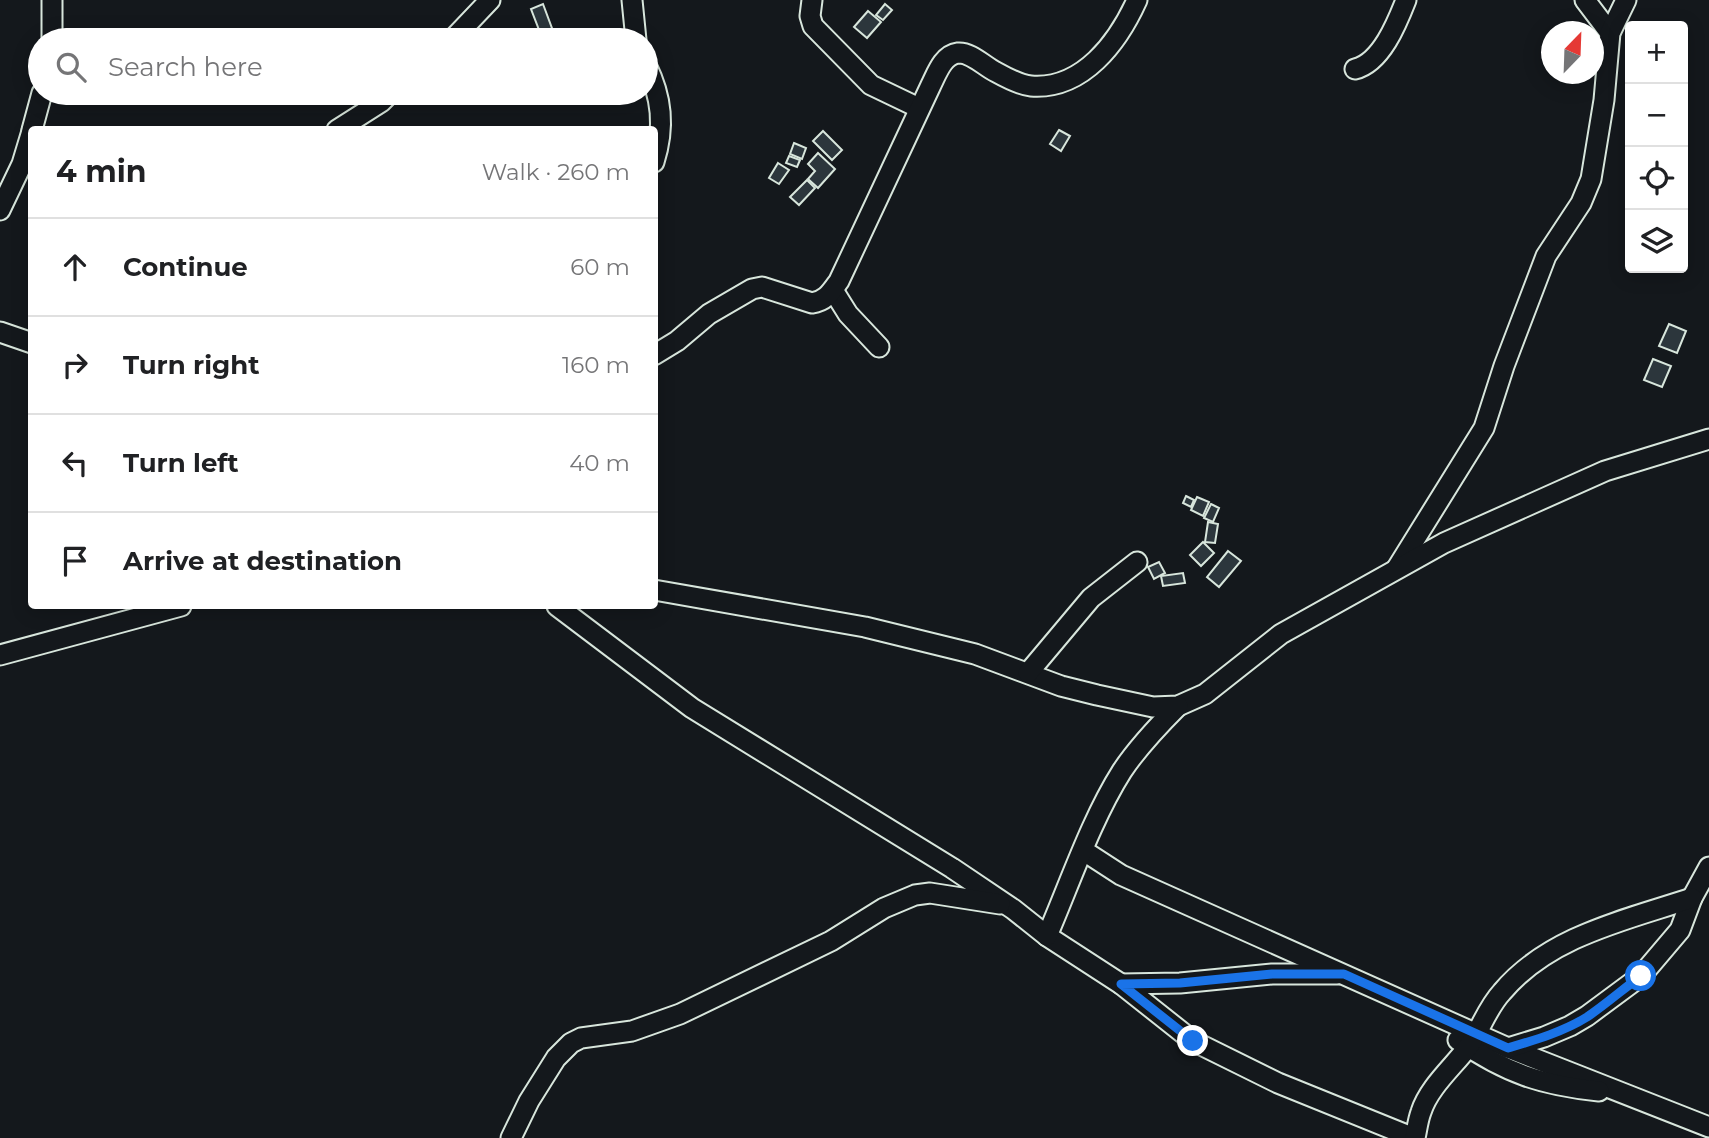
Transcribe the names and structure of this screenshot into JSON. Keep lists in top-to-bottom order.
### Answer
{
  "north": "top right",
  "page": {
    "map_buttons": ["+", "−"],
    "search": "Search here",
    "heading": ["4 min", "Walk · 260 m"],
    "list": [
      ["Continue", "60 m"],
      ["Turn right", "160 m"],
      ["Turn left", "40 m"],
      "Arrive at destination"
    ]
  }
}
